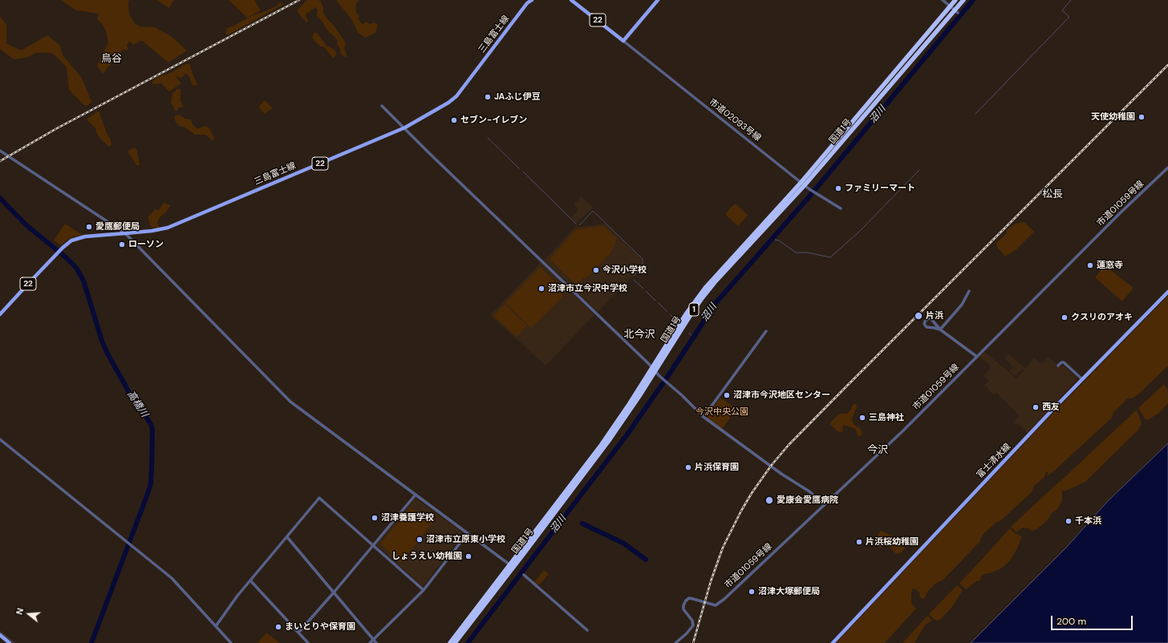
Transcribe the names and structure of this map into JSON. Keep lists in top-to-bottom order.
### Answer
{
  "streets": {
    "highway": ["国道1号", "1"],
    "main road": ["22", "三島富士線", "富士清水線"],
    "street": ["市道02093号線", "市道01059号線"]
  },
  "crossings": [
    ["22", "市道02093号線"],
    ["市道02093号線", "国道1号"]
  ],
  "districts": [
    "鳥谷",
    "松長",
    "北今沢",
    "今沢"
  ],
  "water": ["沼川", "高橋川"],
  "parks": ["今沢中央公園"],
  "places": [
    "JAふじ伊豆",
    "天使幼稚園",
    "セブン-イレブン",
    "ファミリーマート",
    "愛鷹郵便局",
    "ローソン",
    "蓮窓寺",
    "今沢小学校",
    "沼津市立今沢中学校",
    "片浜",
    "クスリのアオキ",
    "沼津市今沢地区センター",
    "西友",
    "三島神社",
    "片浜保育園",
    "愛康会愛鷹病院",
    "沼津養護学校",
    "千本浜",
    "沼津市立原東小学校",
    "片浜桜幼稚園",
    "しょうえい幼稚園",
    "沼津大塚郵便局",
    "まいとりや保育園"
  ],
  "scale_bar": "200 m",
  "north": "left"
}
